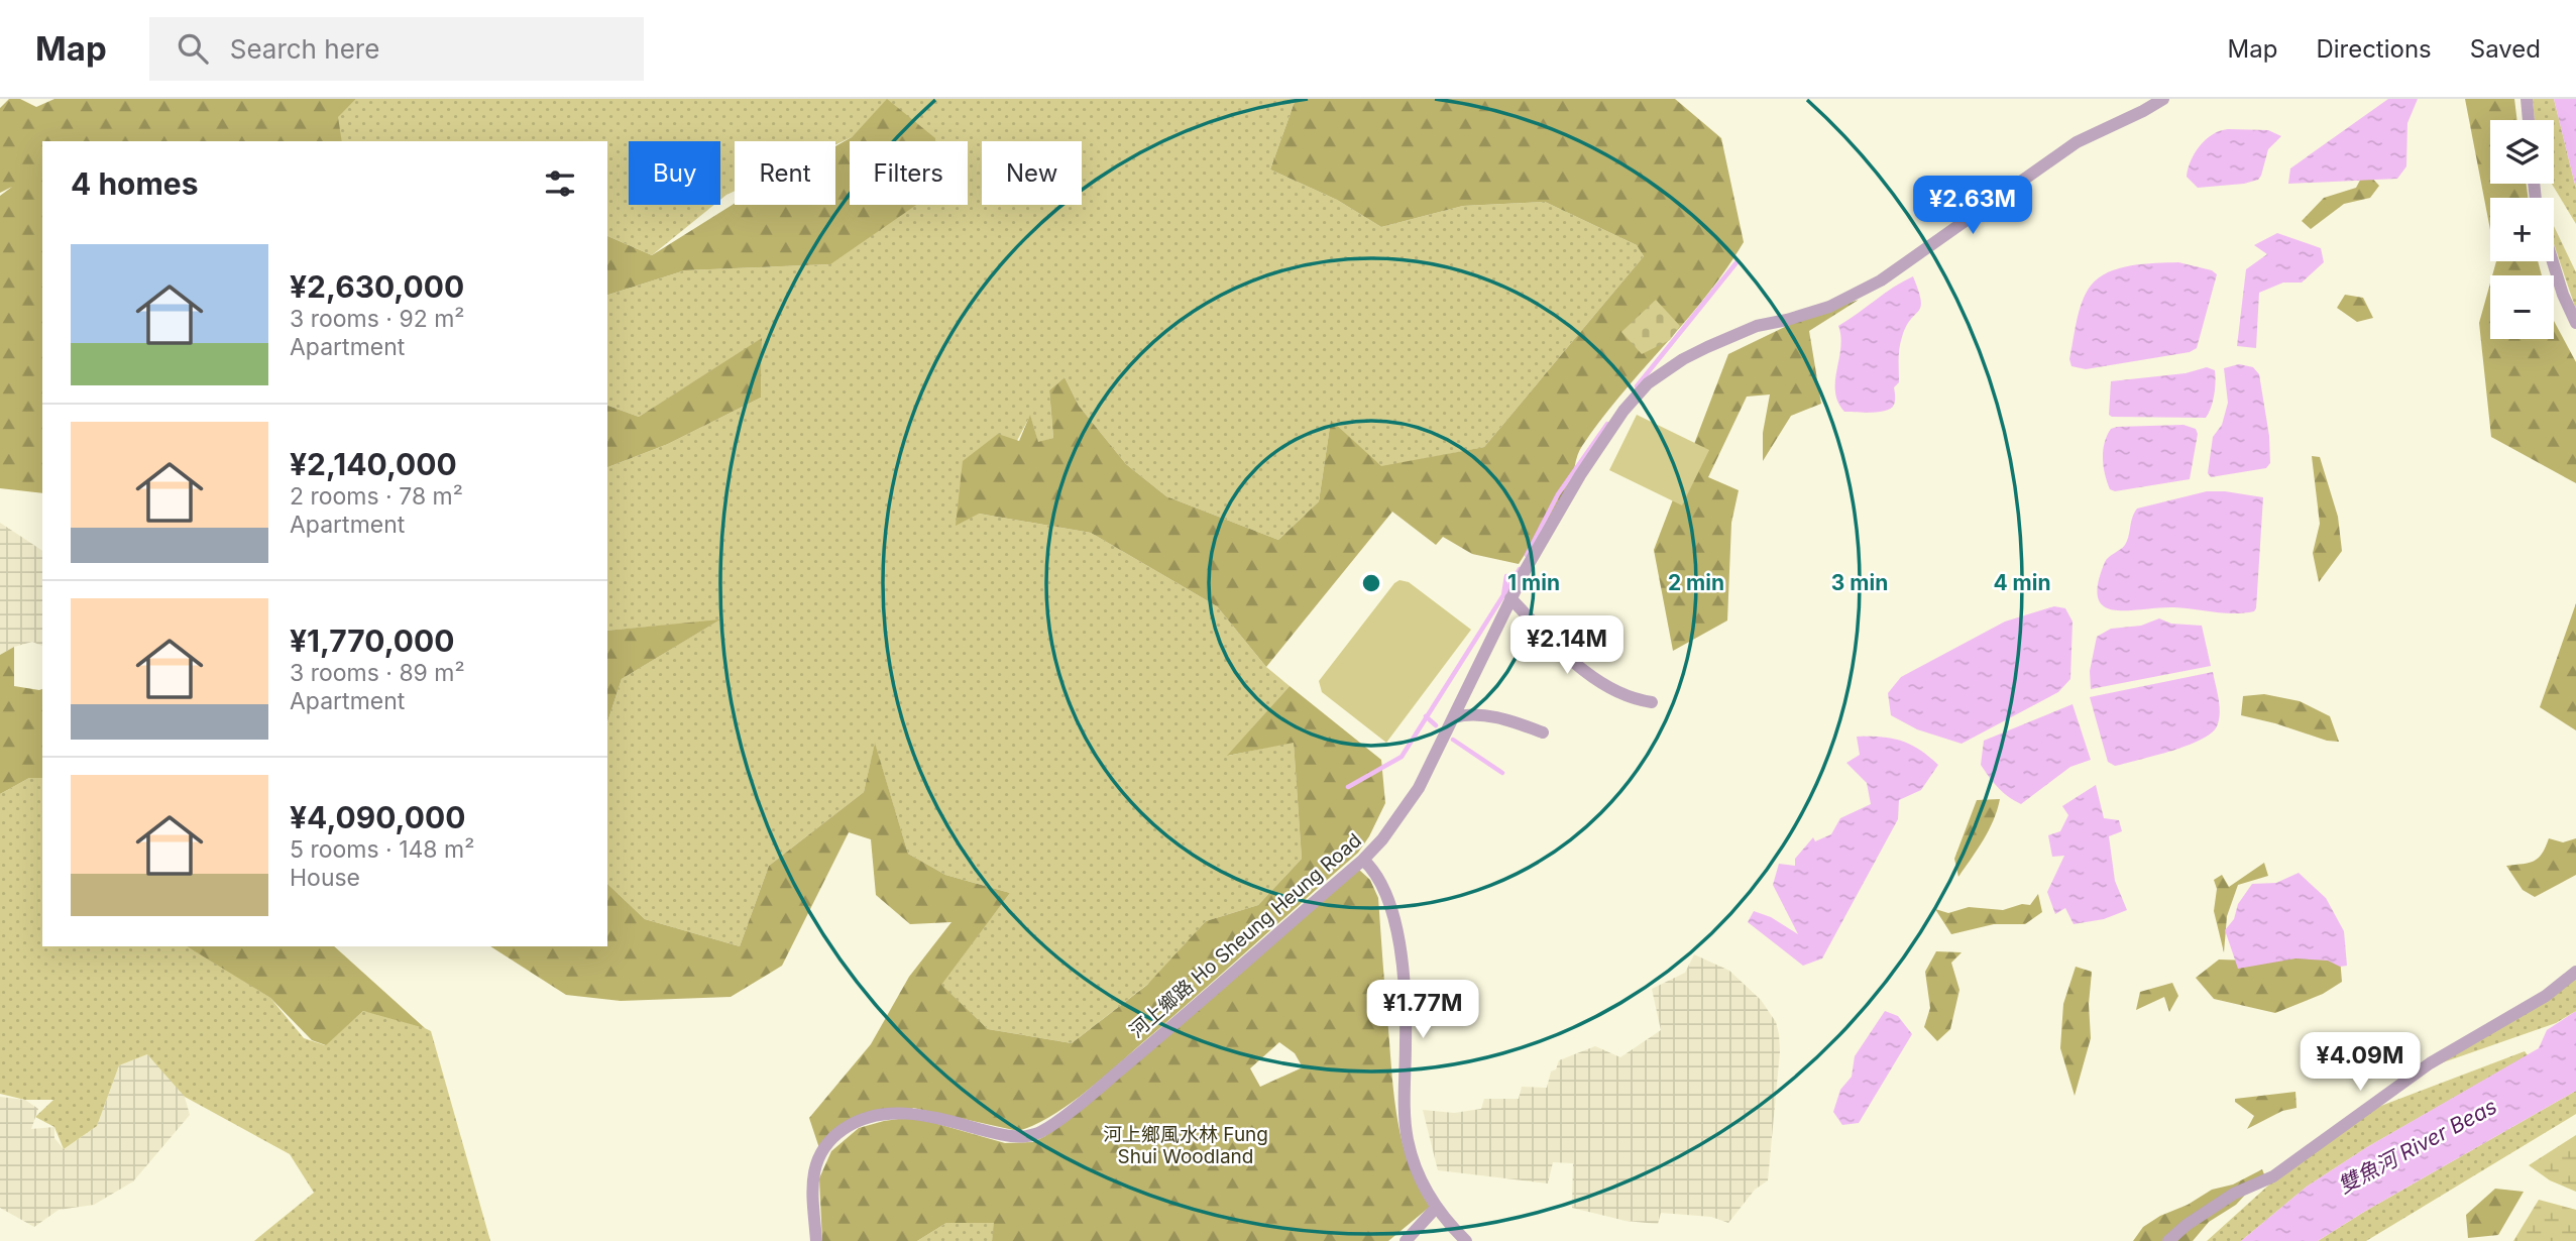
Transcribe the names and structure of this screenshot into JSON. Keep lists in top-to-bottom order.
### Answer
{
  "streets": {
    "street": ["河上鄉路 Ho Sheung Heung Road"]
  },
  "water": ["雙魚河 River Beas"],
  "parks": ["河上鄉風水林 Fung Shui Woodland"],
  "page": {
    "header": "Map",
    "search": "Search here",
    "nav": ["Map", "Directions", "Saved"],
    "map_buttons": ["+", "−"],
    "chip": [
      "Buy",
      "Rent",
      "Filters",
      "New"
    ],
    "heading": "4 homes",
    "price": [
      "¥2.63M",
      "¥2.14M",
      "¥1.77M",
      "¥4.09M"
    ],
    "list": [
      {
        "name": "¥2,630,000",
        "note": "3 rooms · 92 m² · Apartment"
      },
      {
        "name": "¥2,140,000",
        "note": "2 rooms · 78 m² · Apartment"
      },
      {
        "name": "¥1,770,000",
        "note": "3 rooms · 89 m² · Apartment"
      },
      {
        "name": "¥4,090,000",
        "note": "5 rooms · 148 m² · House"
      }
    ]
  },
  "rings": [
    "1 min",
    "2 min",
    "3 min",
    "4 min"
  ]
}
